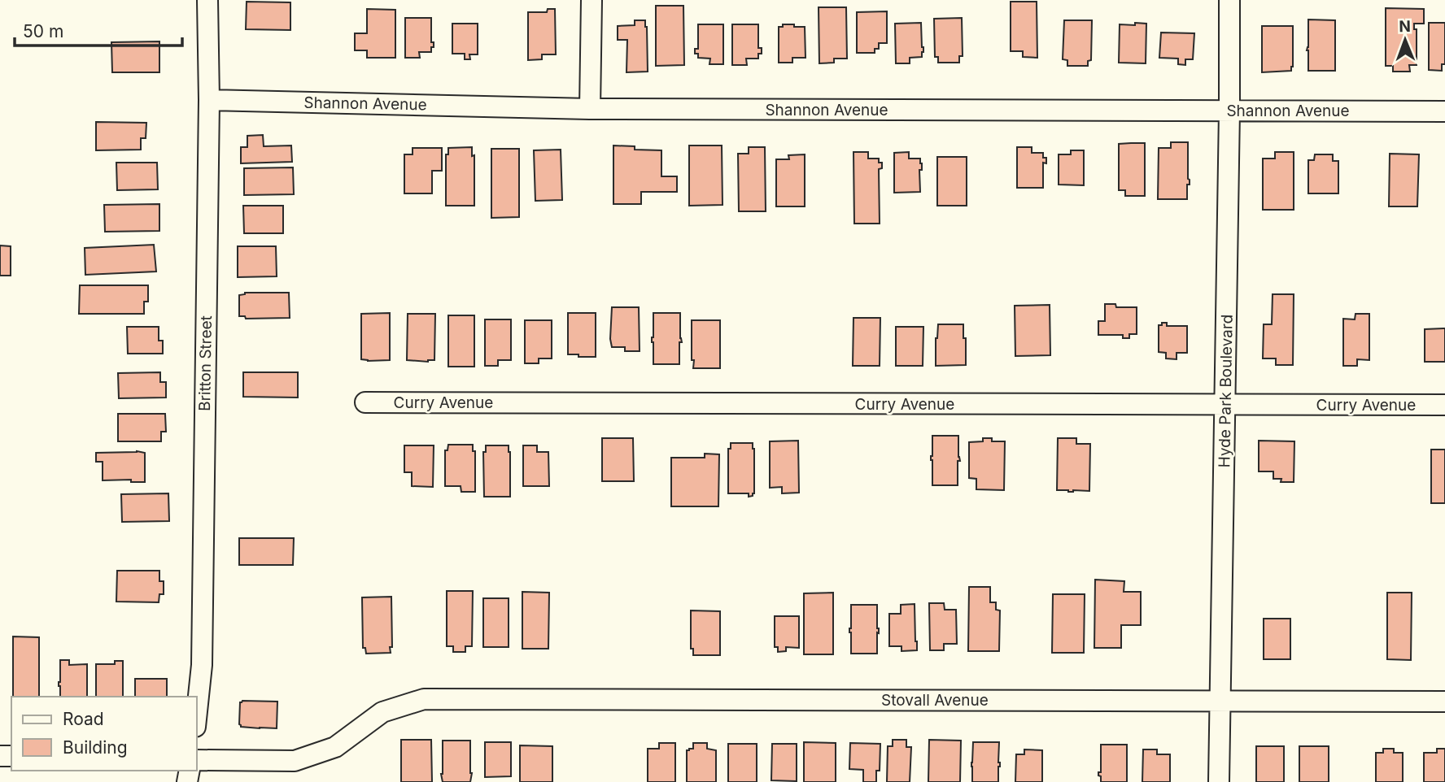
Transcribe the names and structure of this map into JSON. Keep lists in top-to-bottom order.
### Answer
{
  "streets": {
    "street": [
      "Shannon Avenue",
      "Britton Street",
      "Hyde Park Boulevard",
      "Curry Avenue",
      "Stovall Avenue"
    ]
  },
  "crossings": [
    ["Shannon Avenue", "Britton Street"],
    ["Shannon Avenue", "Hyde Park Boulevard"],
    ["Hyde Park Boulevard", "Curry Avenue"],
    ["Hyde Park Boulevard", "Stovall Avenue"]
  ],
  "legend": ["Road", "Building"],
  "scale_bar": "50 m",
  "north": "top"
}
